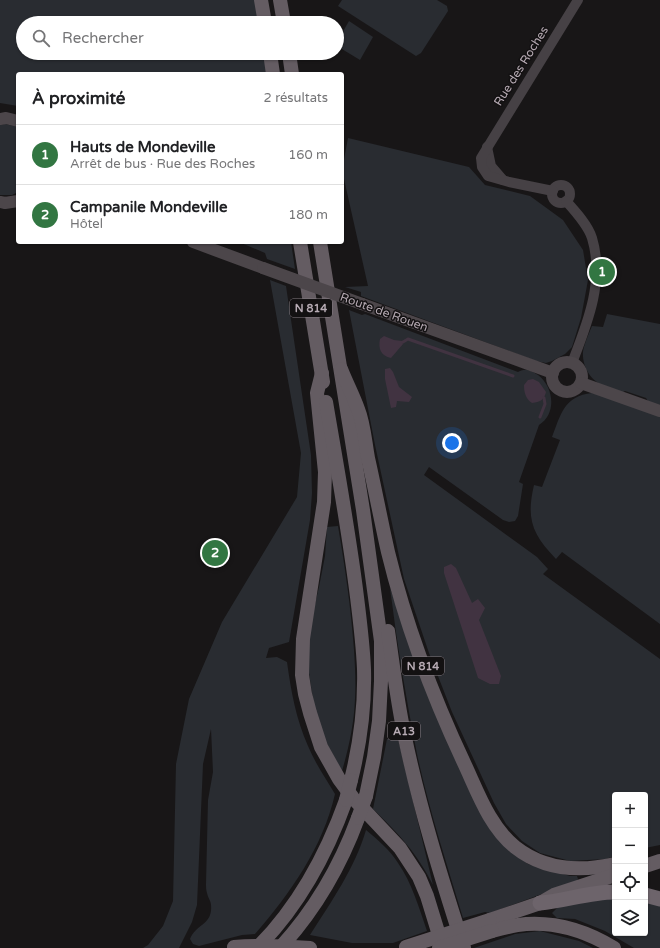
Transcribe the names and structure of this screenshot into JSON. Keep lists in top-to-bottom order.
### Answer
{
  "streets": {
    "highway": ["N 814", "A13"],
    "main road": ["Route de Rouen"],
    "street": ["Rue des Roches"]
  },
  "crossings": [
    ["Rue des Roches", "Route de Rouen"],
    ["N 814", "A13"]
  ],
  "page": {
    "search": "Rechercher",
    "heading": ["À proximité", "2 résultats"],
    "list": [
      {
        "mark": "1",
        "name": "Hauts de Mondeville",
        "note": "Arrêt de bus · Rue des Roches",
        "value": "160 m"
      },
      {
        "mark": "2",
        "name": "Campanile Mondeville",
        "note": "Hôtel",
        "value": "180 m"
      }
    ],
    "pins": ["1", "2"],
    "map_buttons": ["+", "−"]
  }
}
